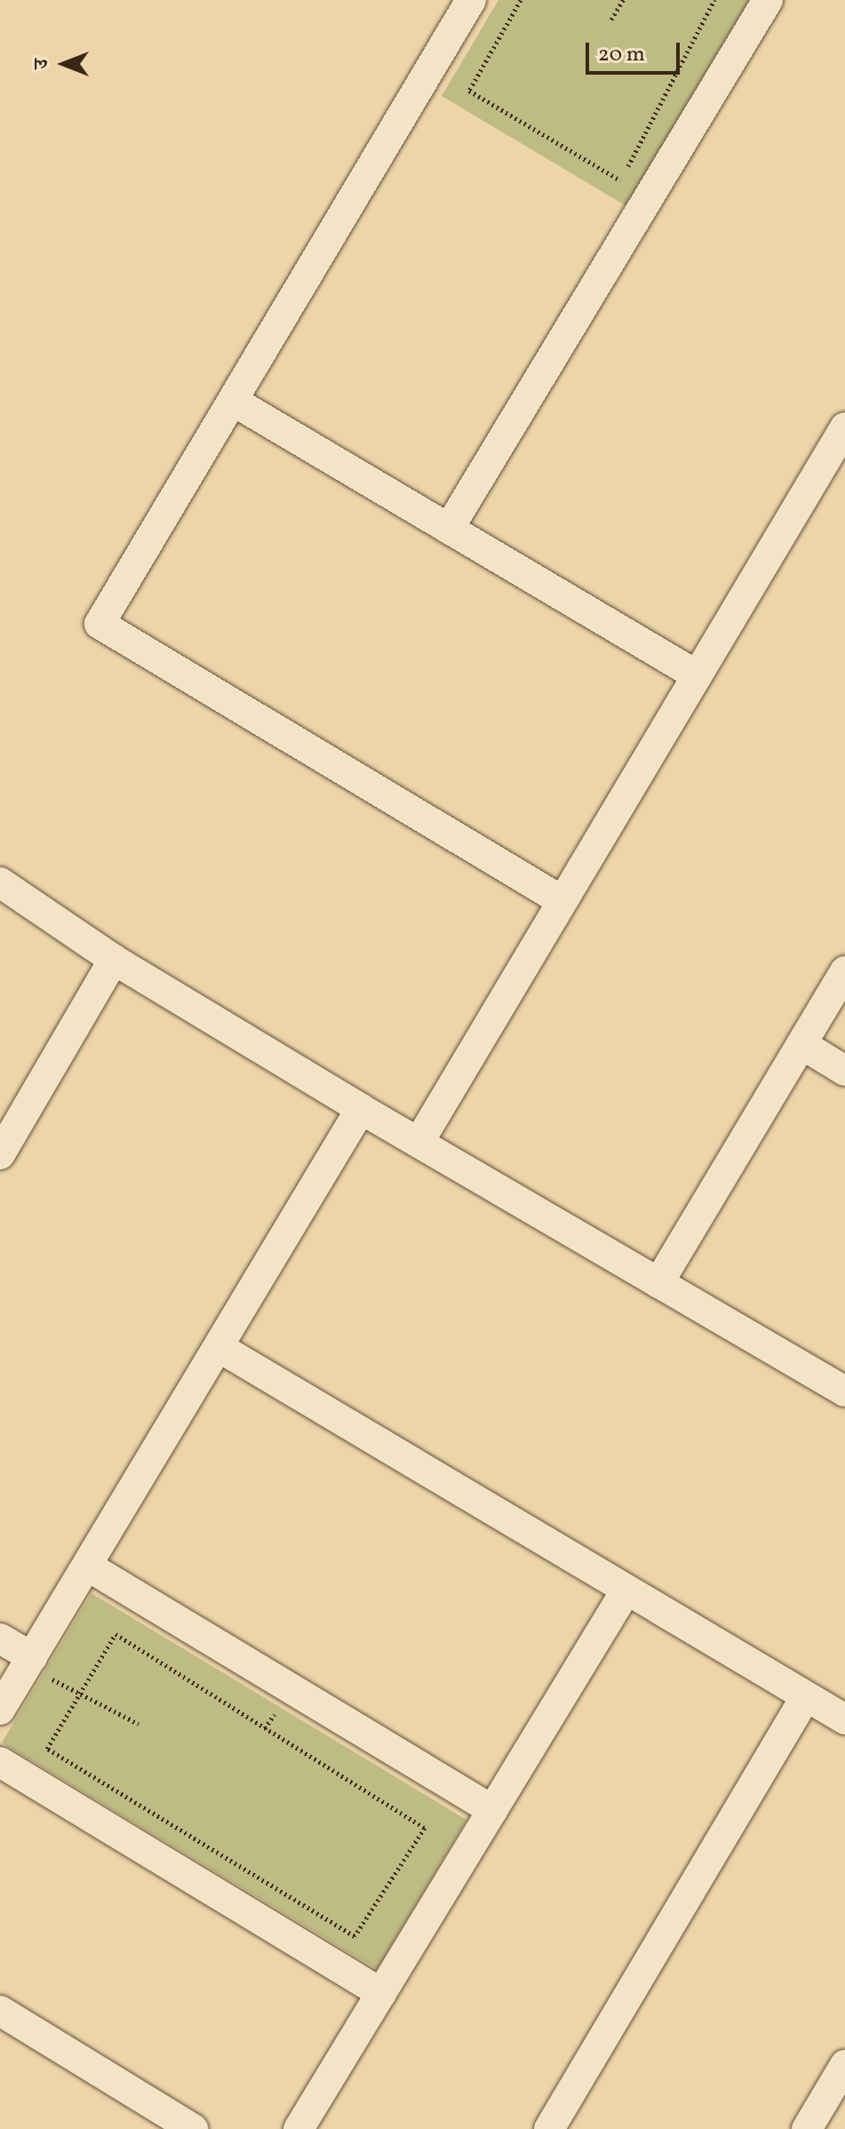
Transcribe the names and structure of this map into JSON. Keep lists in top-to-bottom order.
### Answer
{
  "scale_bar": "20 m",
  "north": "left"
}
